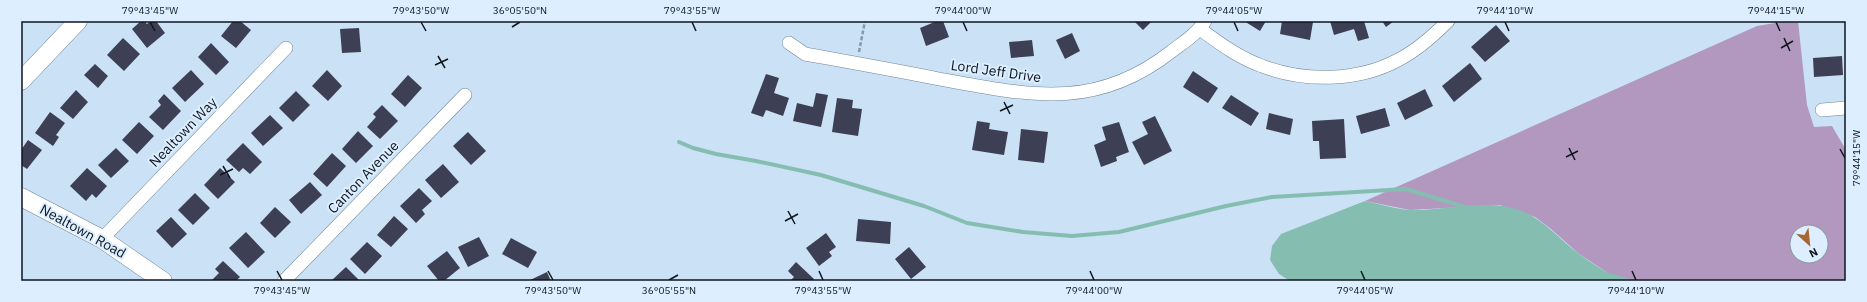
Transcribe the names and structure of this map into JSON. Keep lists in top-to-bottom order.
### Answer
{
  "streets": {
    "street": [
      "Lord Jeff Drive",
      "Nealtown Way",
      "Canton Avenue",
      "Nealtown Road"
    ]
  },
  "crossings": [
    ["Nealtown Way", "Nealtown Road"]
  ],
  "north": "bottom right",
  "coordinates": [
    "79°43'45\"W",
    "79°43'50\"W",
    "36°05'50\"N",
    "79°43'55\"W",
    "79°44'00\"W",
    "79°44'05\"W",
    "79°44'10\"W",
    "79°44'15\"W",
    "36°05'55\"N"
  ]
}
